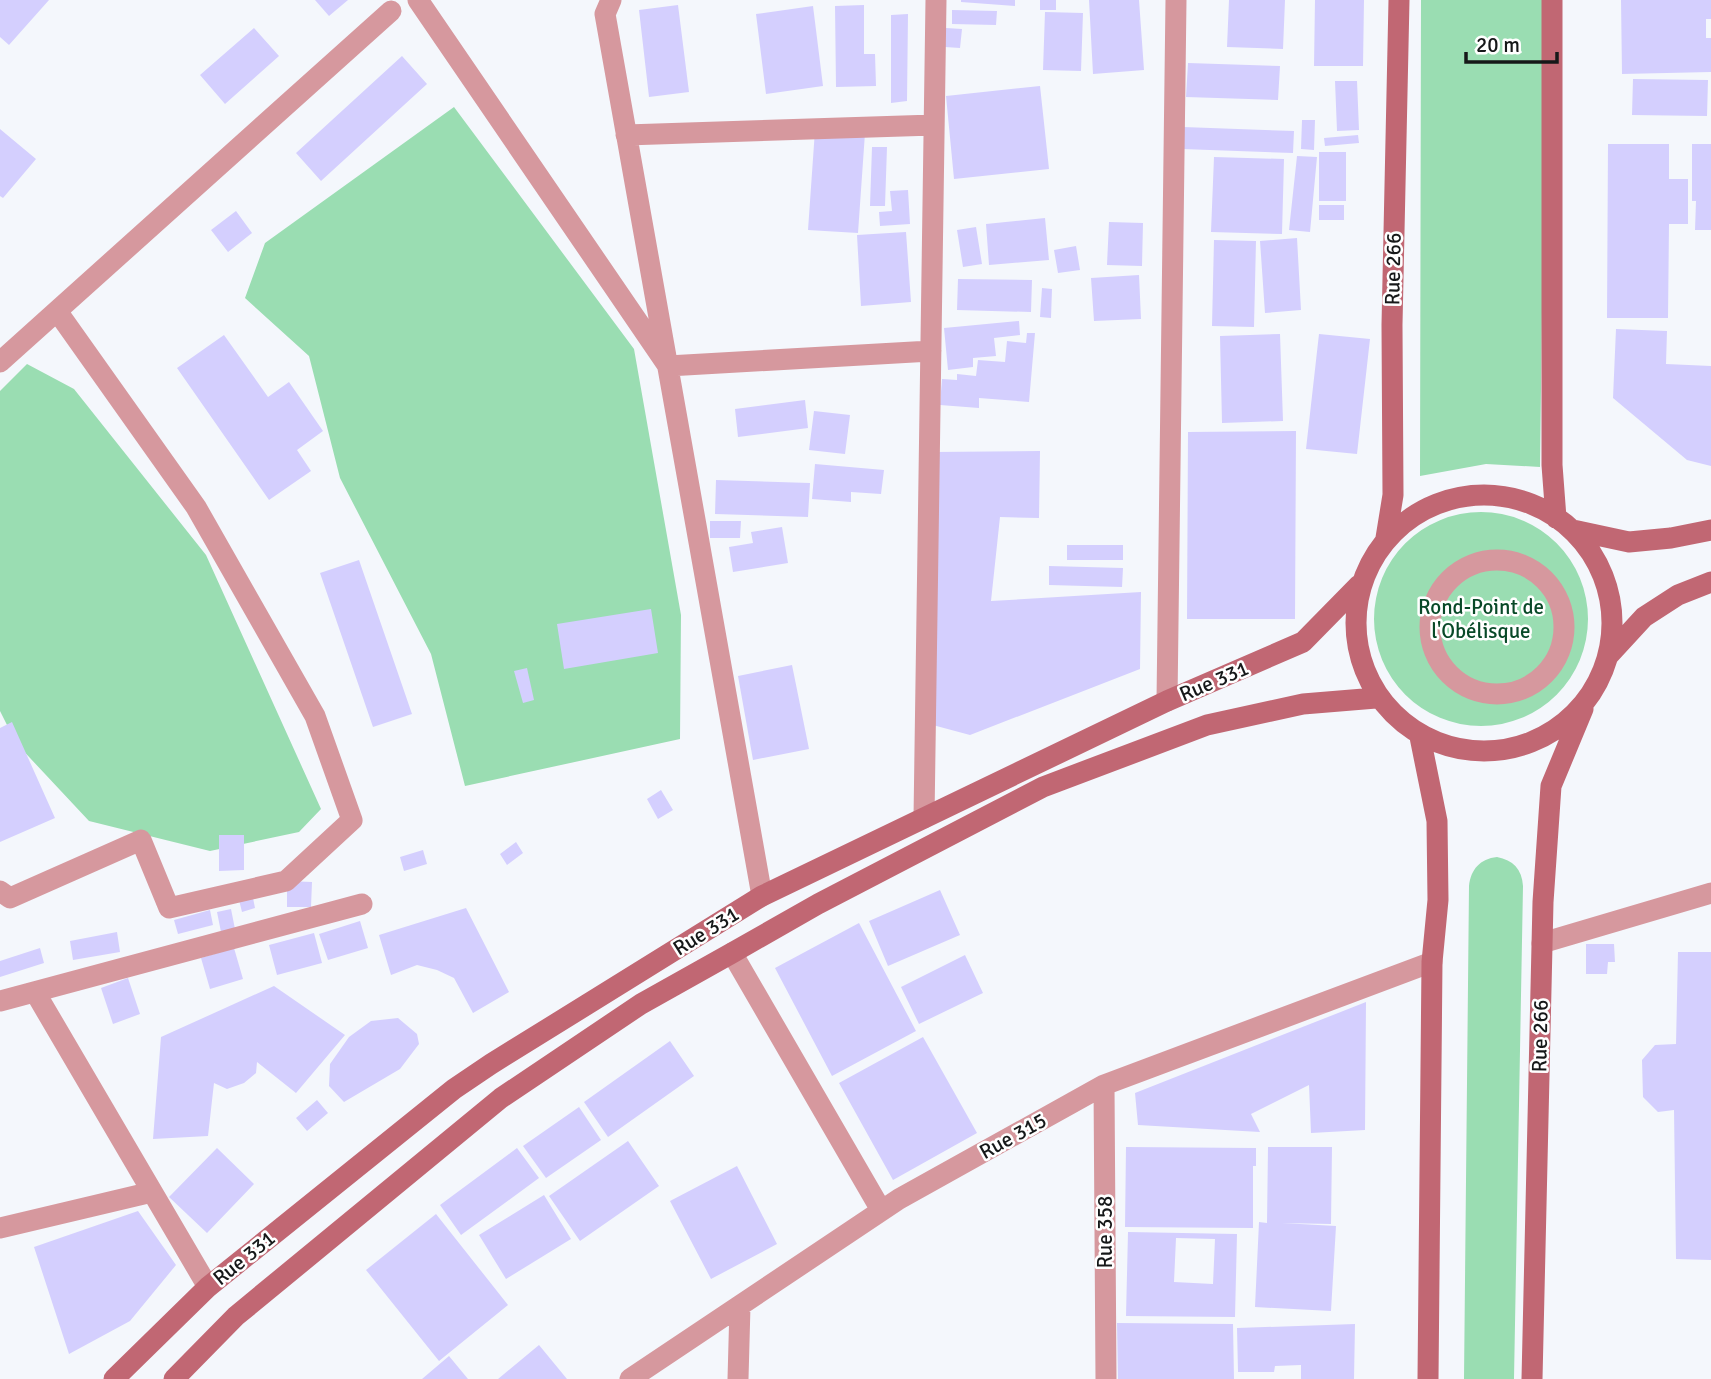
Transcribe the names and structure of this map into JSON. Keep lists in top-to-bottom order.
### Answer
{
  "streets": {
    "street": [
      "Rue 266",
      "Rue 331",
      "Rue 315",
      "Rue 358"
    ]
  },
  "crossings": [
    ["Rue 315", "Rue 358"]
  ],
  "parks": ["Rond-Point de l'Obélisque"],
  "scale_bar": "20 m"
}
